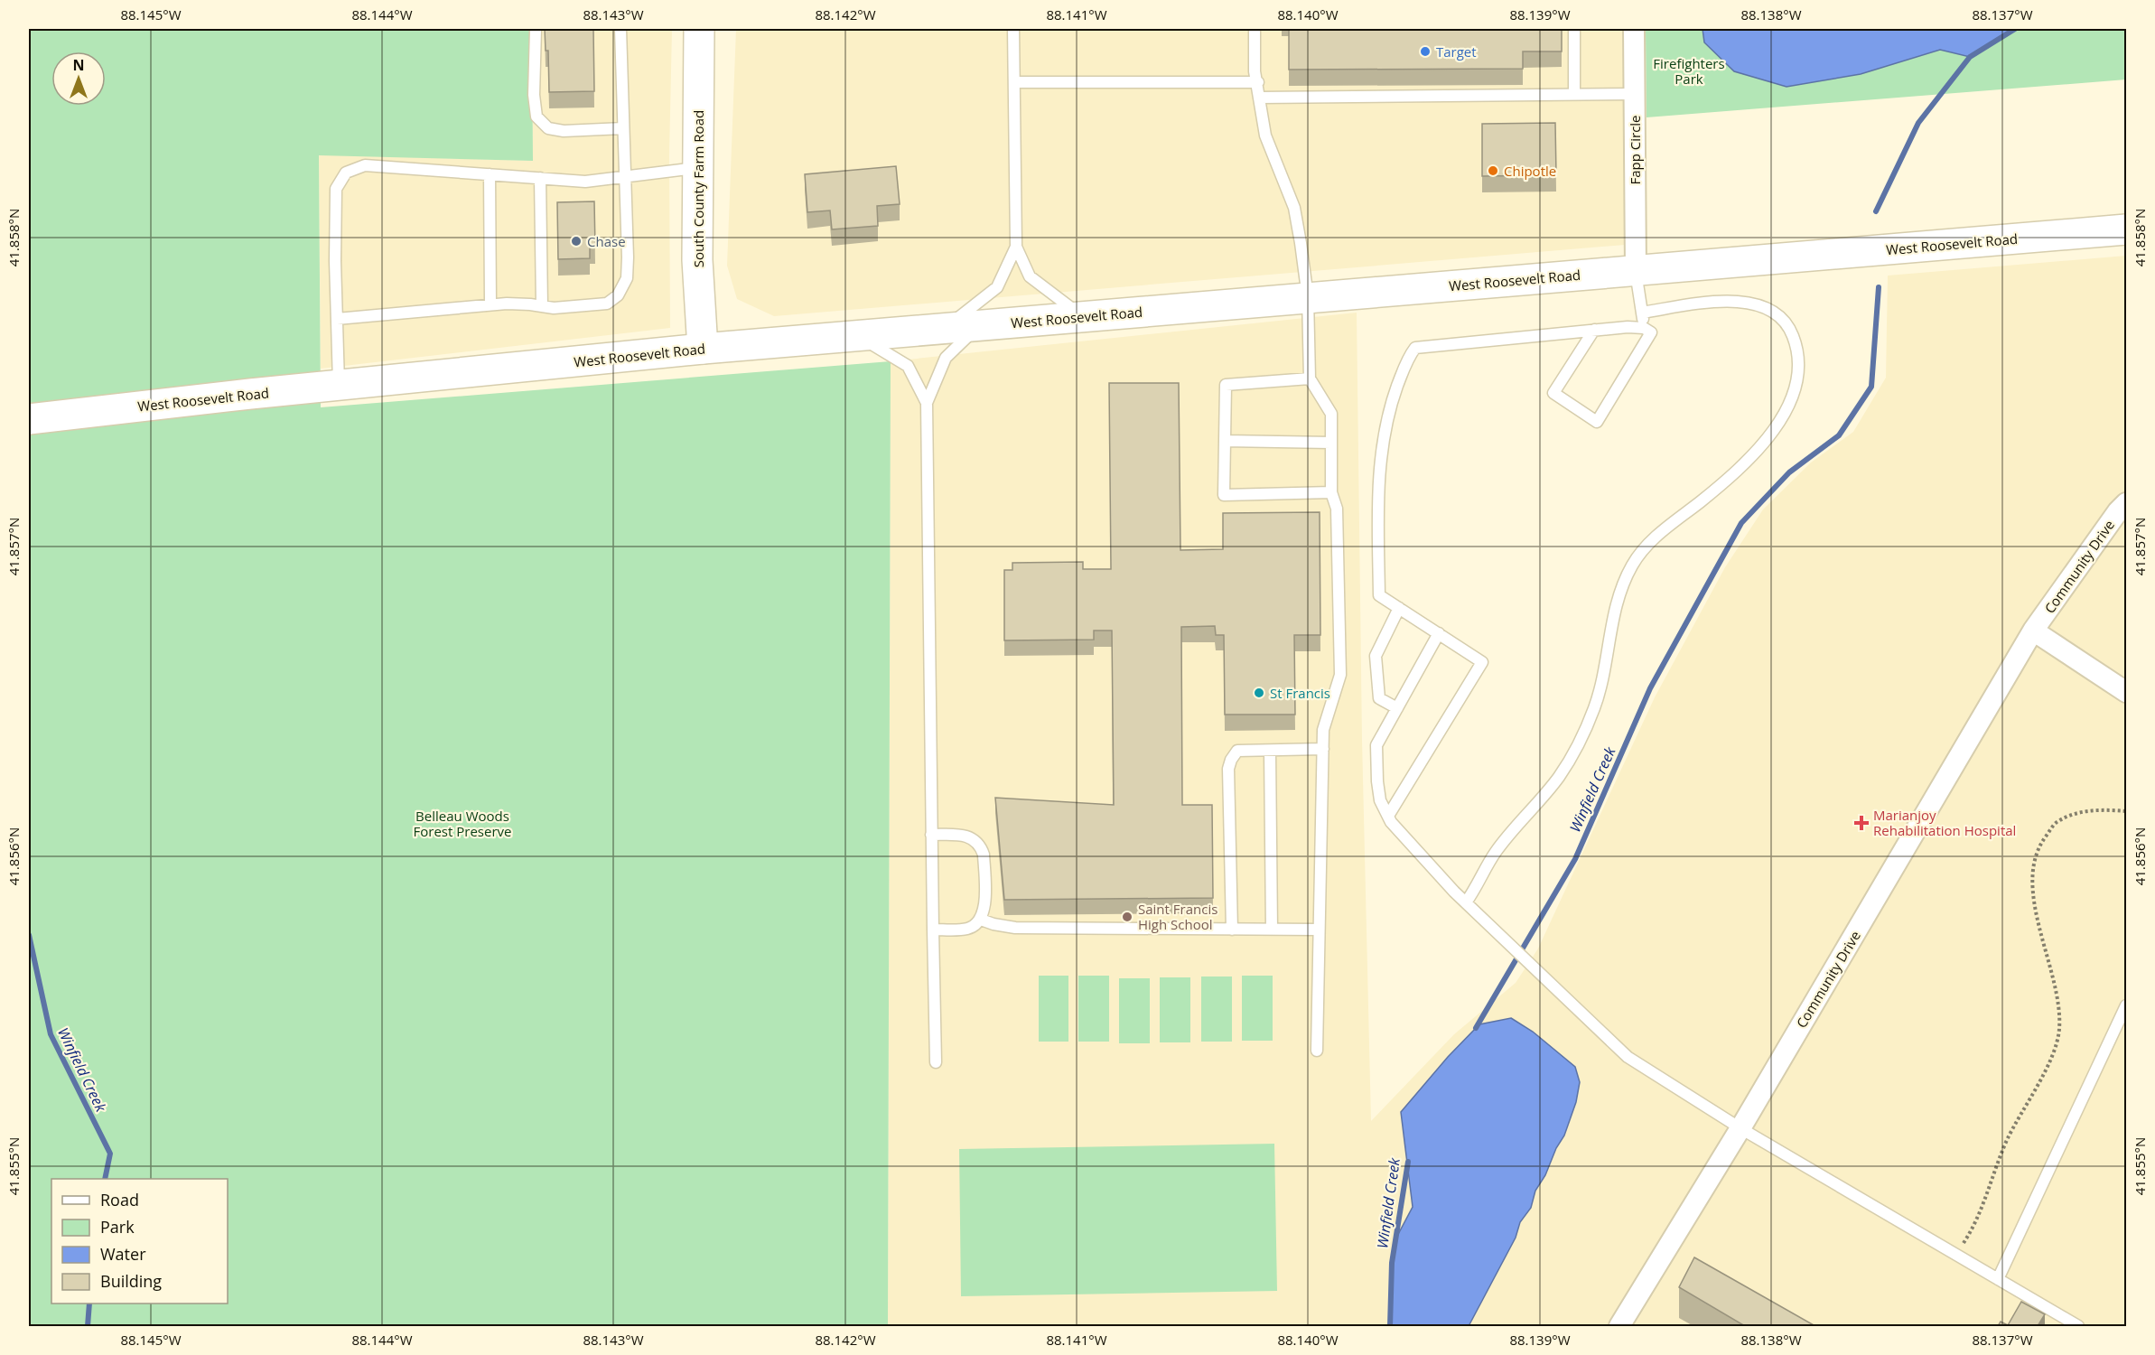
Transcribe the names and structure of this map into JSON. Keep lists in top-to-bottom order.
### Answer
{
  "streets": {
    "main road": ["South County Farm Road", "West Roosevelt Road"],
    "street": ["Fapp Circle", "Community Drive"]
  },
  "crossings": [
    ["Fapp Circle", "West Roosevelt Road"],
    ["South County Farm Road", "West Roosevelt Road"]
  ],
  "water": ["Winfield Creek"],
  "parks": ["Firefighters Park", "Belleau Woods Forest Preserve"],
  "places": {
    "other": [
      "Target",
      "Chipotle",
      "Chase",
      "St Francis",
      "Saint Francis High School"
    ],
    "health": ["Marianjoy Rehabilitation Hospital"]
  },
  "legend": [
    "Road",
    "Park",
    "Water",
    "Building"
  ],
  "north": "top",
  "coordinates": [
    "88.145°W",
    "88.144°W",
    "88.143°W",
    "88.142°W",
    "88.141°W",
    "88.140°W",
    "88.139°W",
    "88.138°W",
    "88.137°W",
    "41.858°N",
    "41.857°N",
    "41.856°N",
    "41.855°N"
  ]
}
